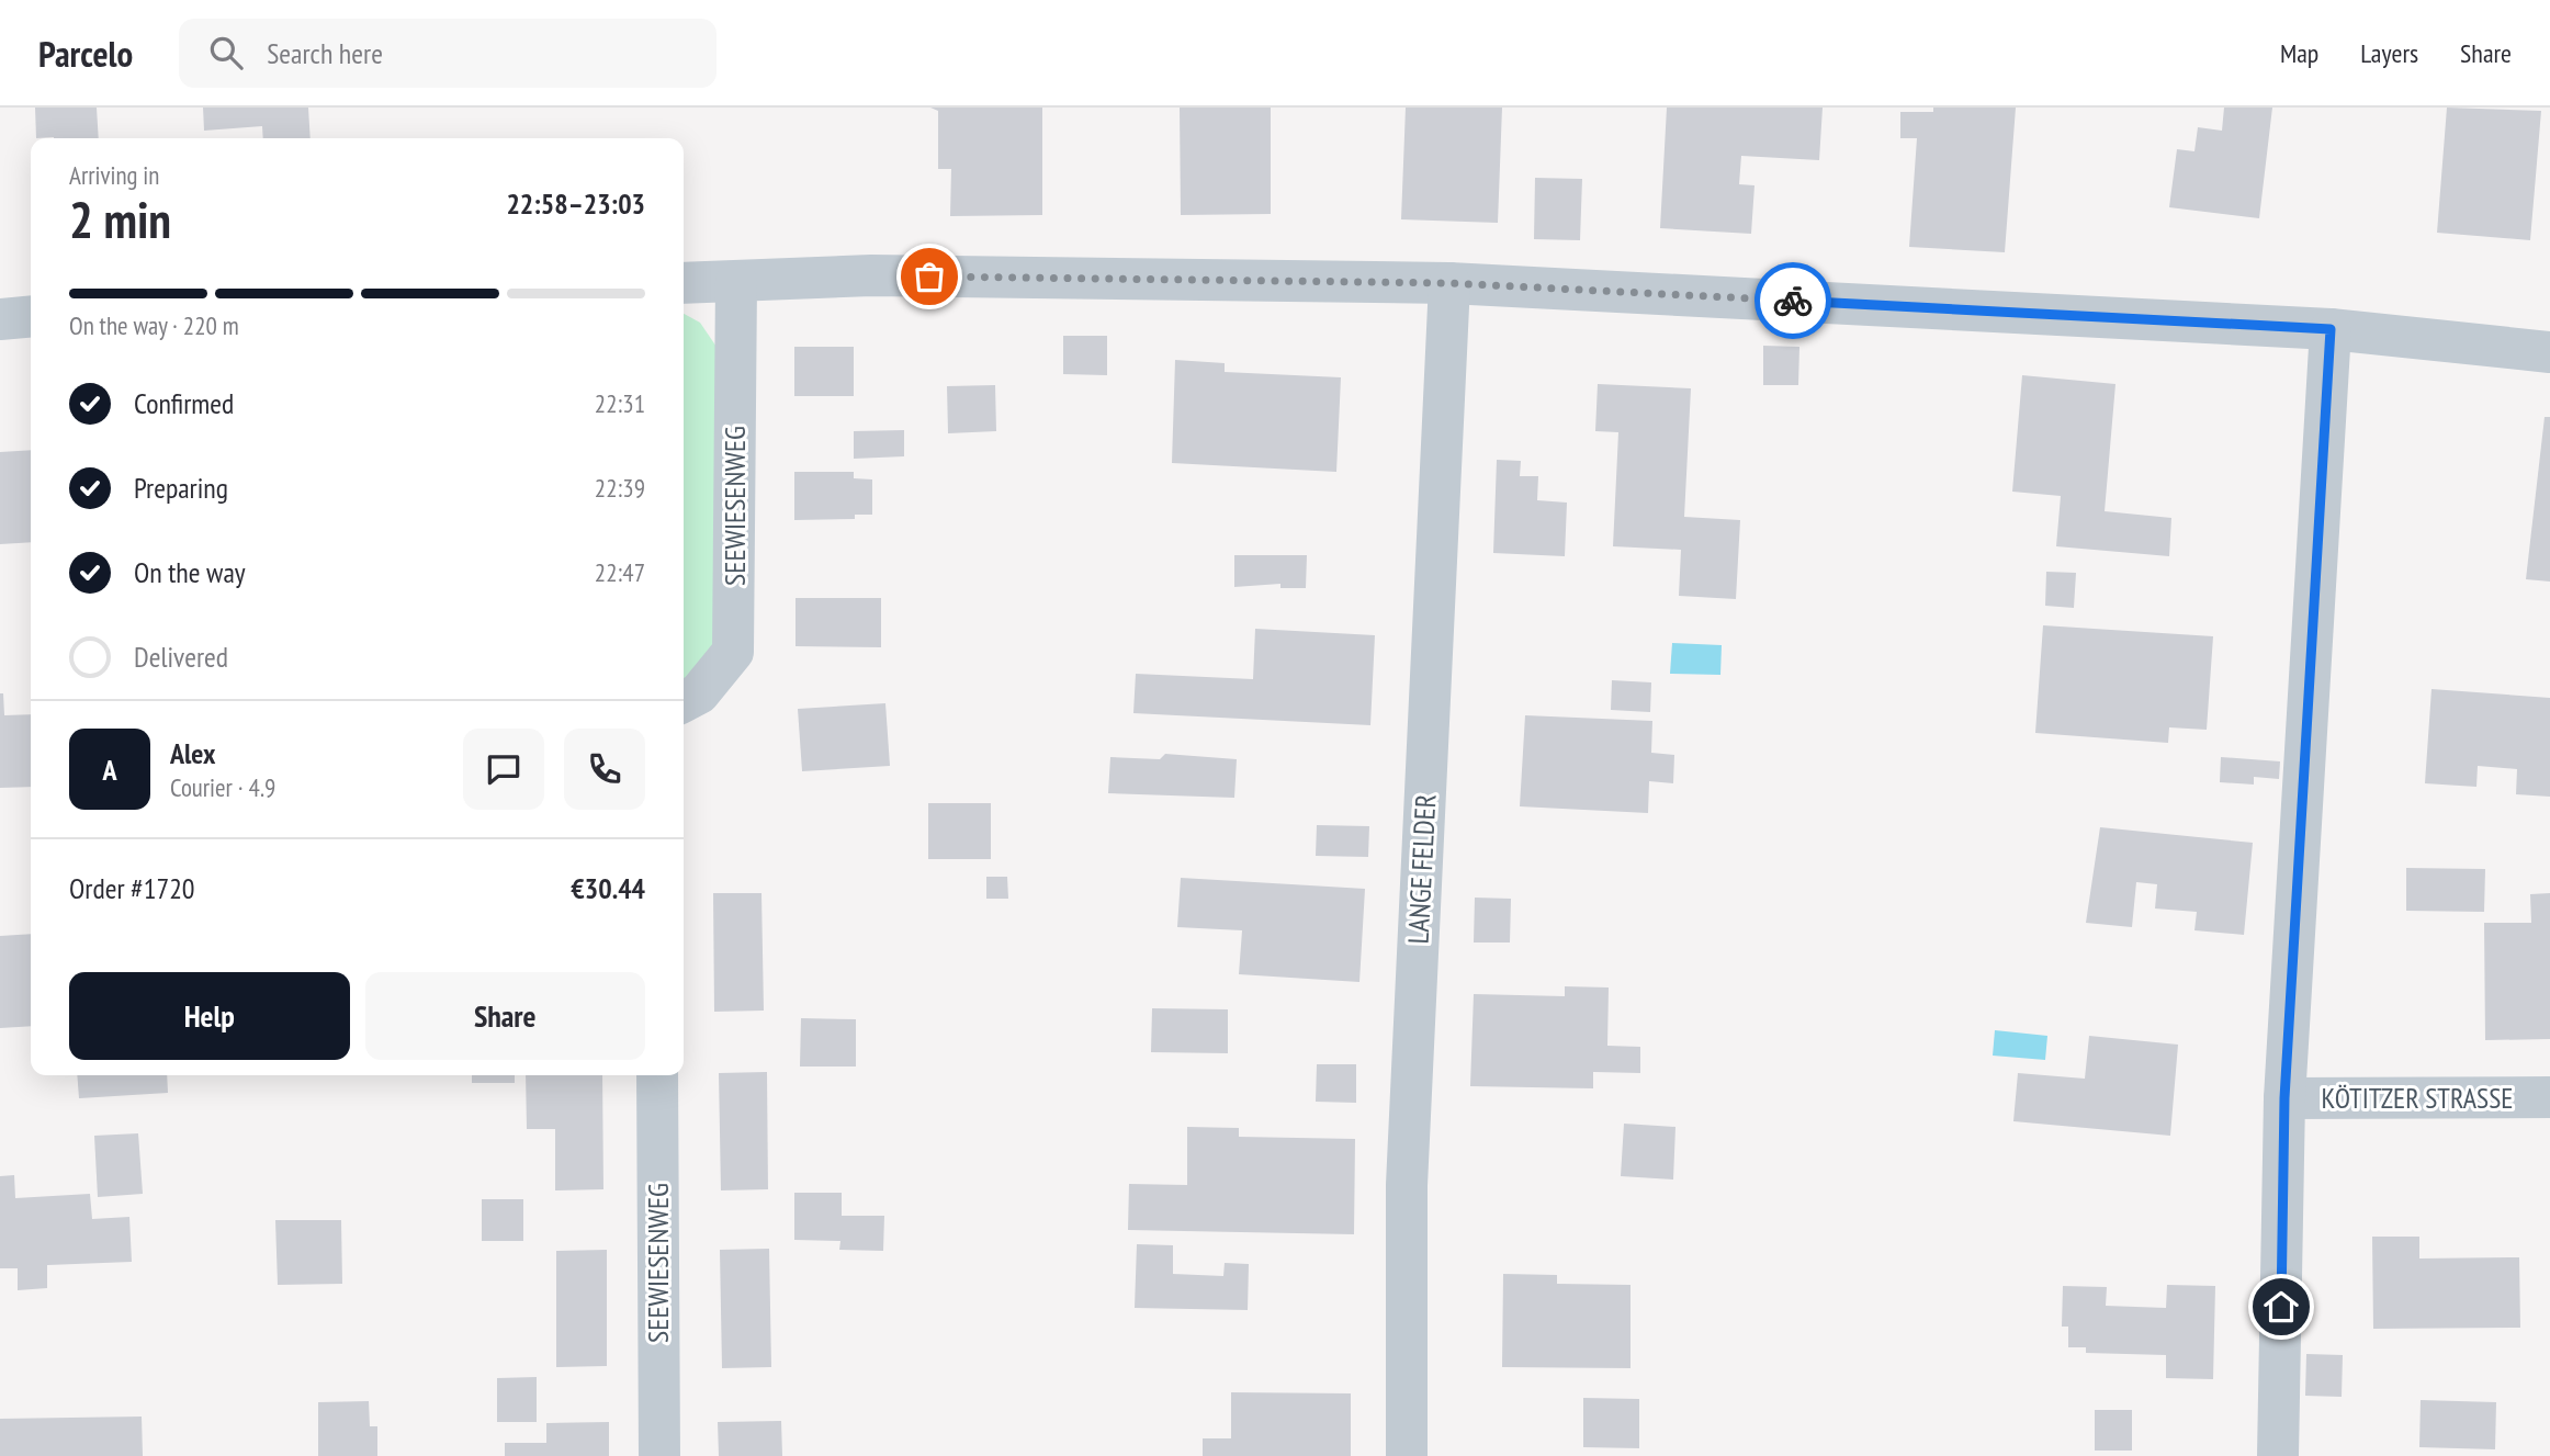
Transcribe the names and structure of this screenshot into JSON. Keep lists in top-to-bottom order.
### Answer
{
  "streets": {
    "street": ["SEEWIESENWEG", "LANGE FELDER", "KÖTITZER STRASSE"]
  },
  "page": {
    "header": "Parcelo",
    "search": "Search here",
    "nav": ["Map", "Layers", "Share"],
    "heading": ["2 min", "Arriving in", "22:58–23:03"],
    "panel": [
      "Alex",
      "Courier · 4.9",
      "Order #1720",
      "€30.44"
    ],
    "bar": "On the way · 220 m",
    "list": [
      ["Confirmed", "22:31"],
      ["Preparing", "22:39"],
      ["On the way", "22:47"],
      "Delivered"
    ],
    "round": "A",
    "buttons": ["Help", "Share"]
  }
}
